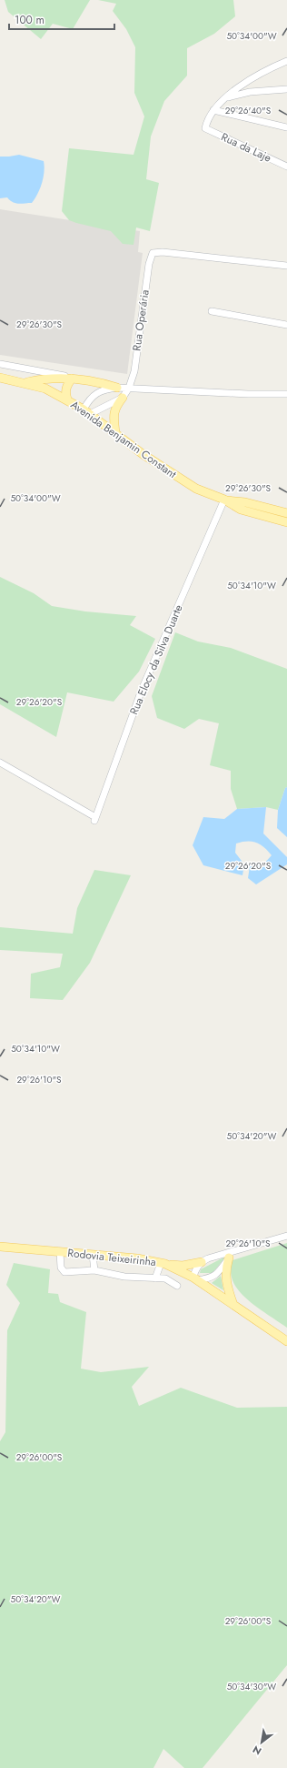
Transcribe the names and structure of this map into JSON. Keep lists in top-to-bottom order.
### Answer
{
  "streets": {
    "main road": ["Avenida Benjamin Constant", "Rodovia Teixeirinha"],
    "street": ["Rua da Laje", "Rua Operária", "Rua Elocy da Silva Duarte"]
  },
  "crossings": [
    ["Avenida Benjamin Constant", "Rua Elocy da Silva Duarte"]
  ],
  "scale_bar": "100 m",
  "north": "bottom left",
  "coordinates": [
    "50°34'00\"W",
    "29°26'40\"S",
    "29°26'30\"S",
    "50°34'10\"W",
    "29°26'20\"S",
    "29°26'10\"S",
    "50°34'20\"W",
    "29°26'00\"S",
    "50°34'30\"W"
  ]
}
